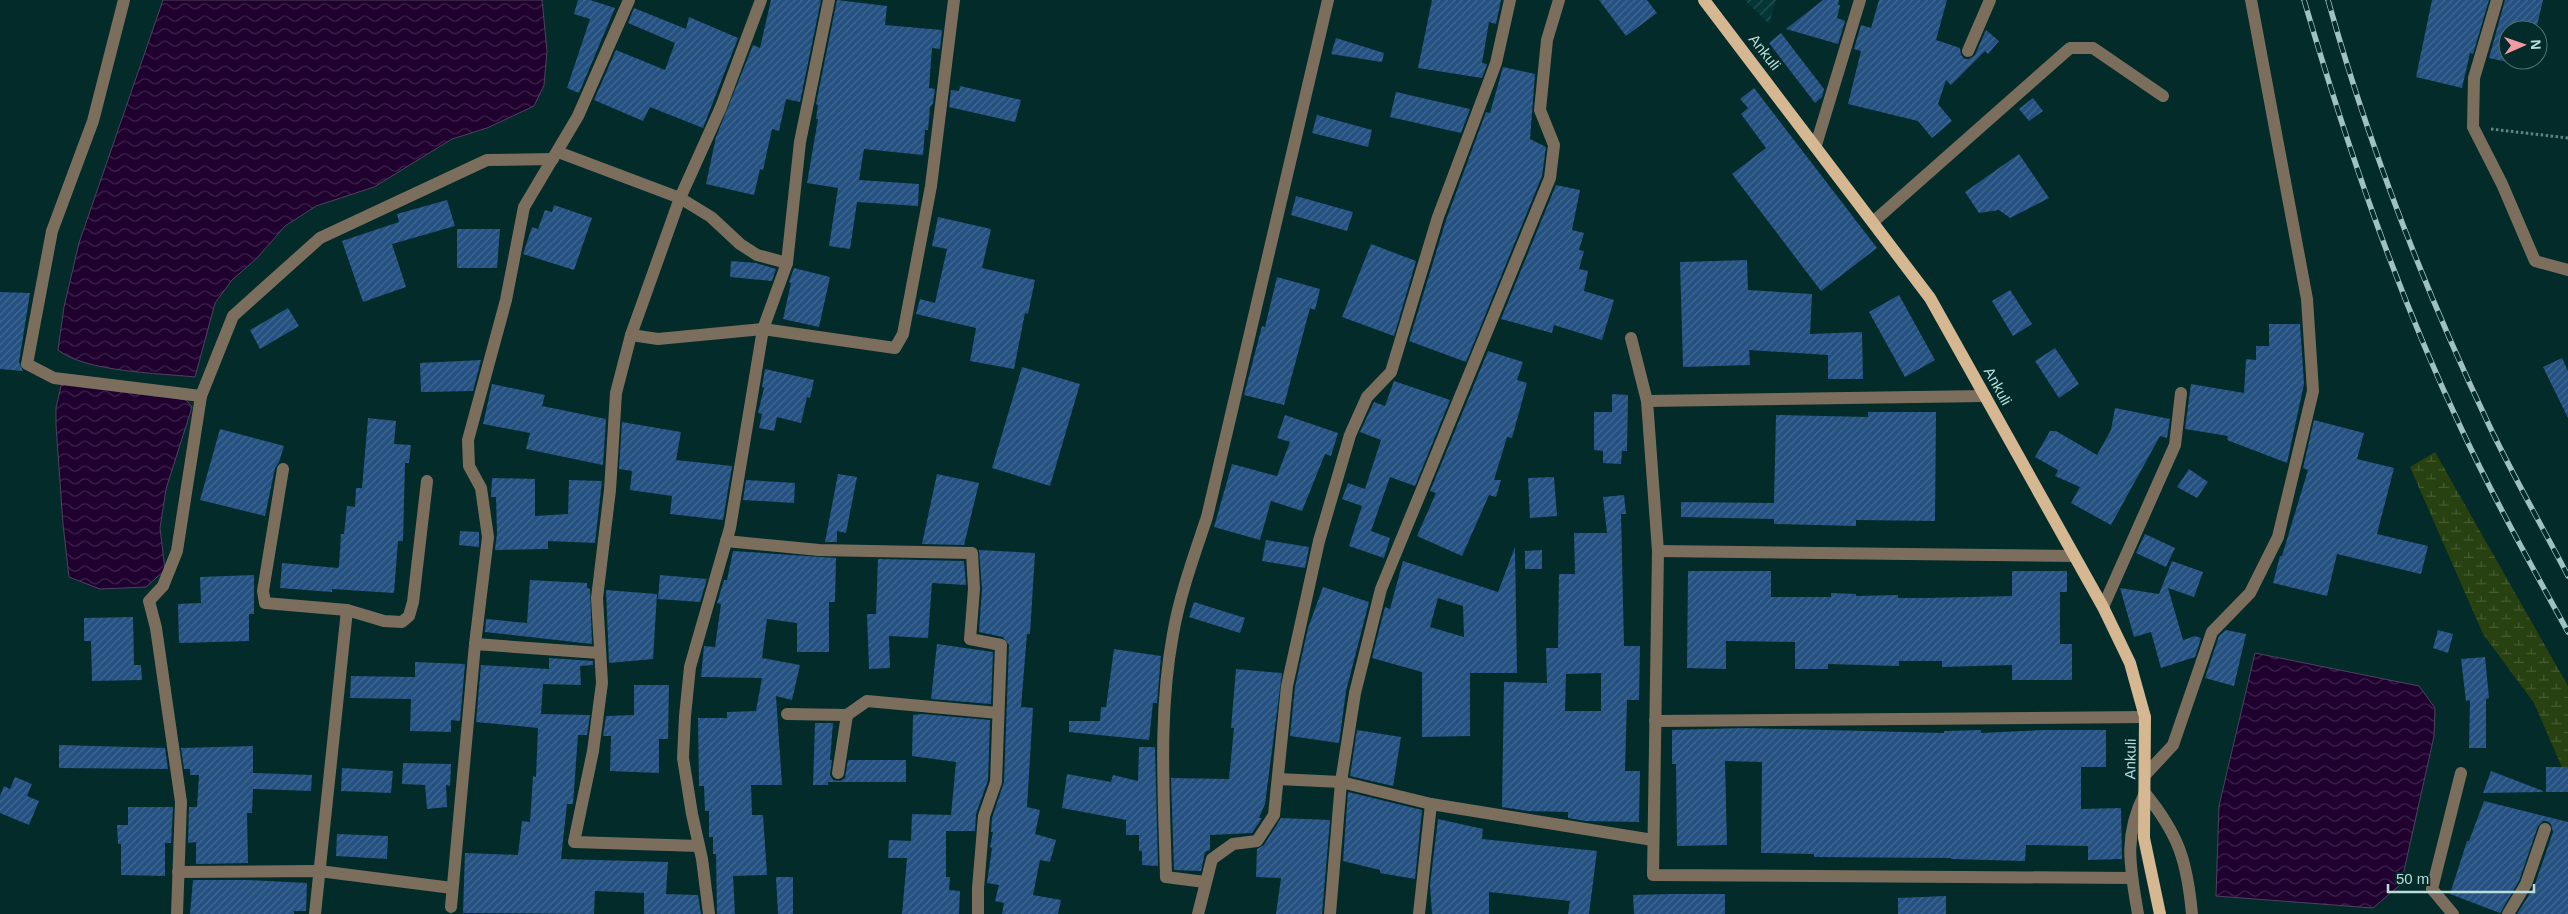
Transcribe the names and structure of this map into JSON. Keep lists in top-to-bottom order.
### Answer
{
  "streets": {
    "main road": ["Ankuli"]
  },
  "scale_bar": "50 m",
  "north": "right"
}
